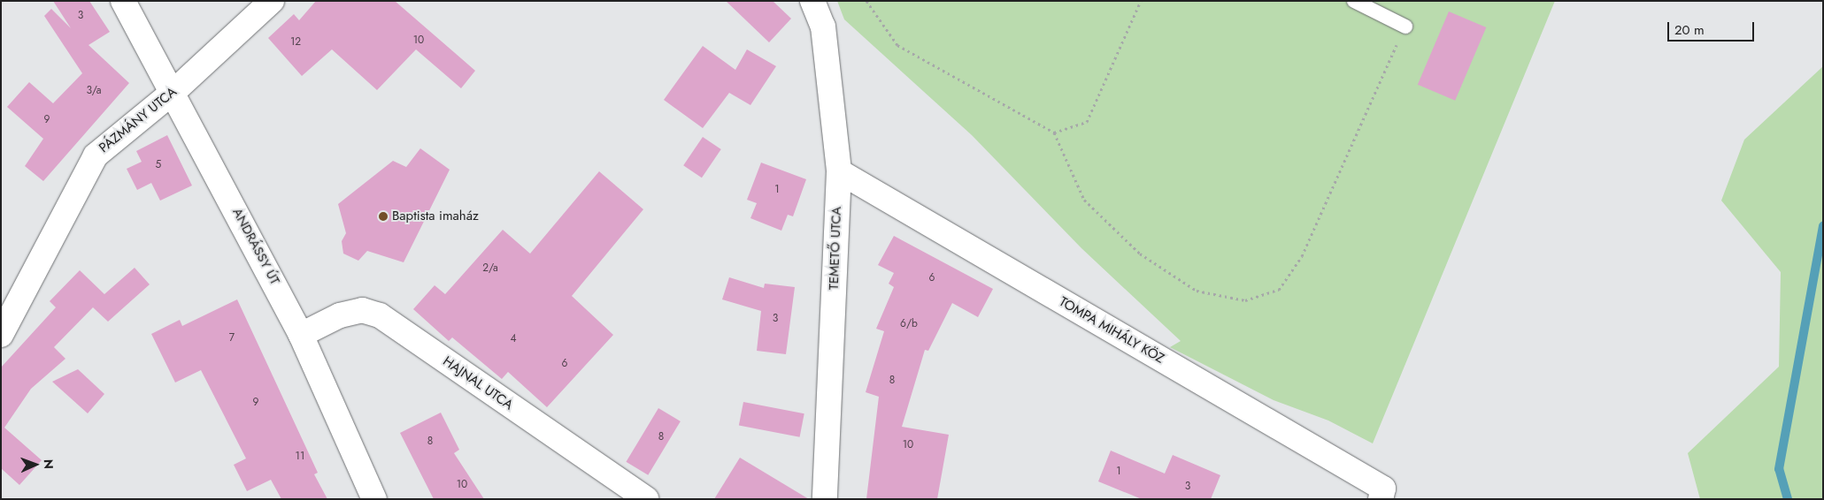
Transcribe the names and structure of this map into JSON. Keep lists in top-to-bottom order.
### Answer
{
  "streets": {
    "street": [
      "PÁZMÁNY UTCA",
      "ANDRÁSSY ÚT",
      "TEMETŐ UTCA",
      "TOMPA MIHÁLY KÖZ",
      "HAJNAL UTCA"
    ]
  },
  "crossings": [
    ["PÁZMÁNY UTCA", "ANDRÁSSY ÚT"],
    ["ANDRÁSSY ÚT", "HAJNAL UTCA"],
    ["TEMETŐ UTCA", "TOMPA MIHÁLY KÖZ"]
  ],
  "places": ["Baptista imaház"],
  "house_numbers": [
    "3",
    "10",
    "12",
    "3/a",
    "9",
    "5",
    "1",
    "2/a",
    "6",
    "3",
    "6/b",
    "7",
    "4",
    "6",
    "8",
    "9",
    "8",
    "8",
    "10",
    "11",
    "1",
    "10",
    "3"
  ],
  "scale_bar": "20 m",
  "north": "right"
}
